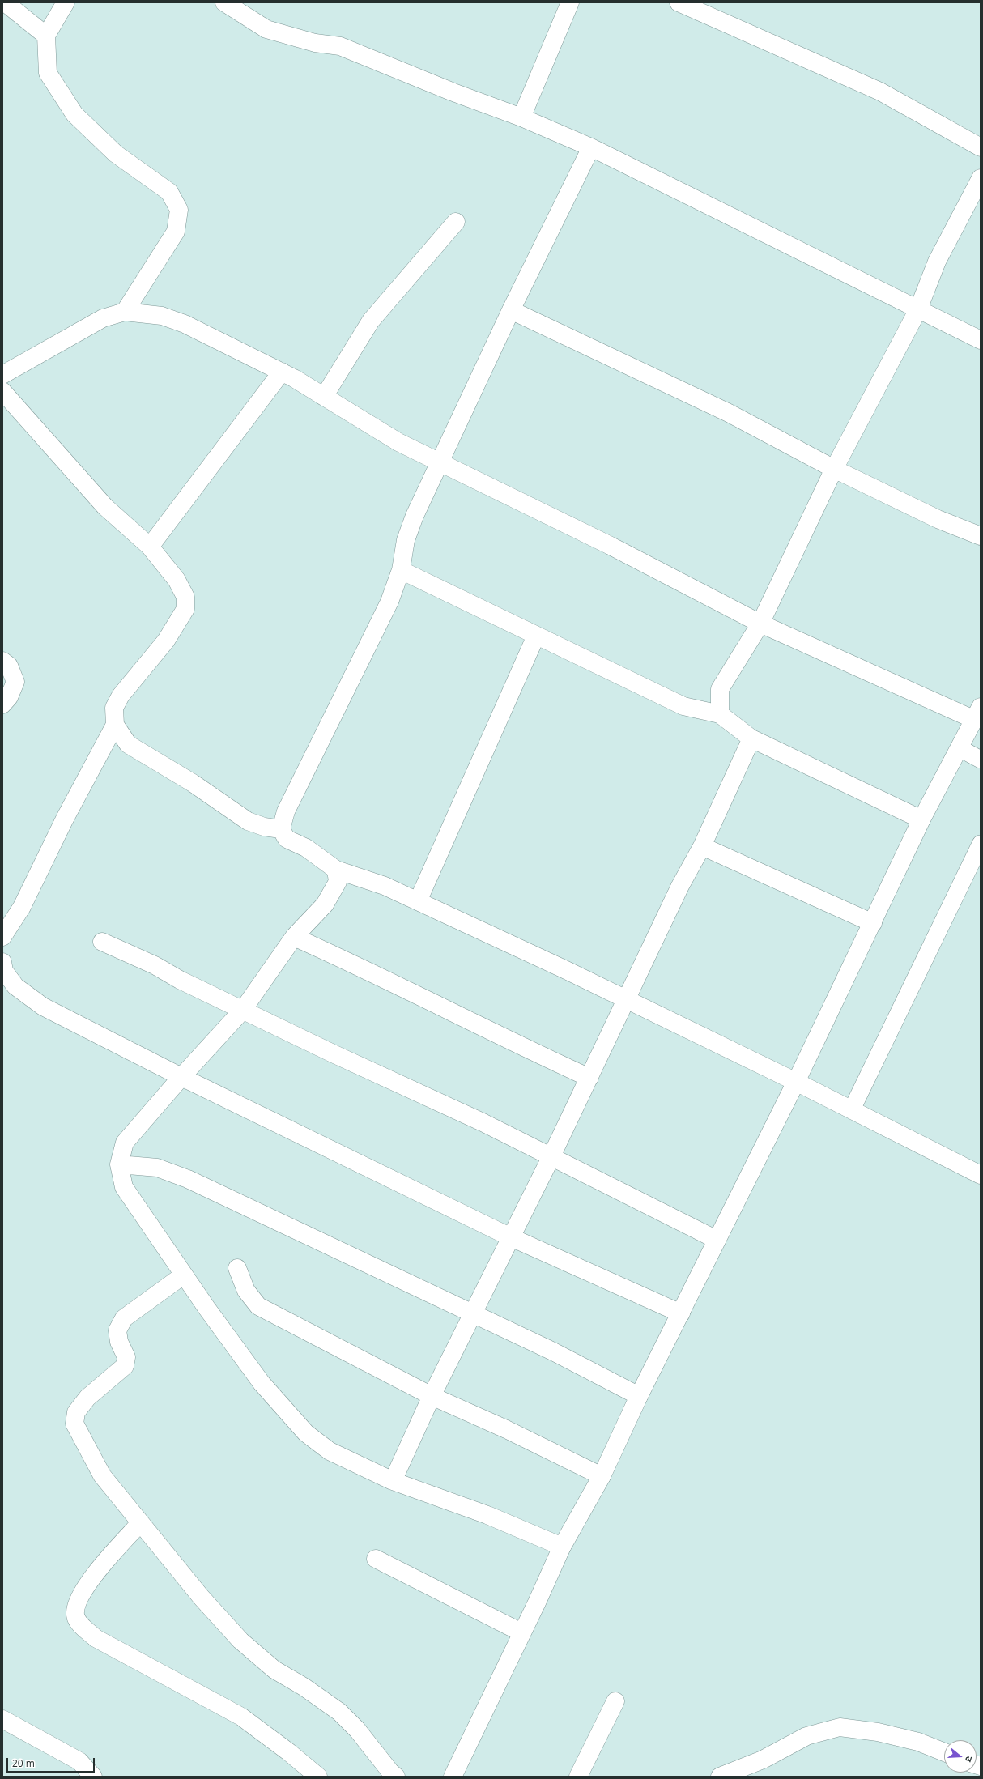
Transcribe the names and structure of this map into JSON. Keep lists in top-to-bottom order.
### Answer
{
  "scale_bar": "20 m",
  "north": "right"
}
